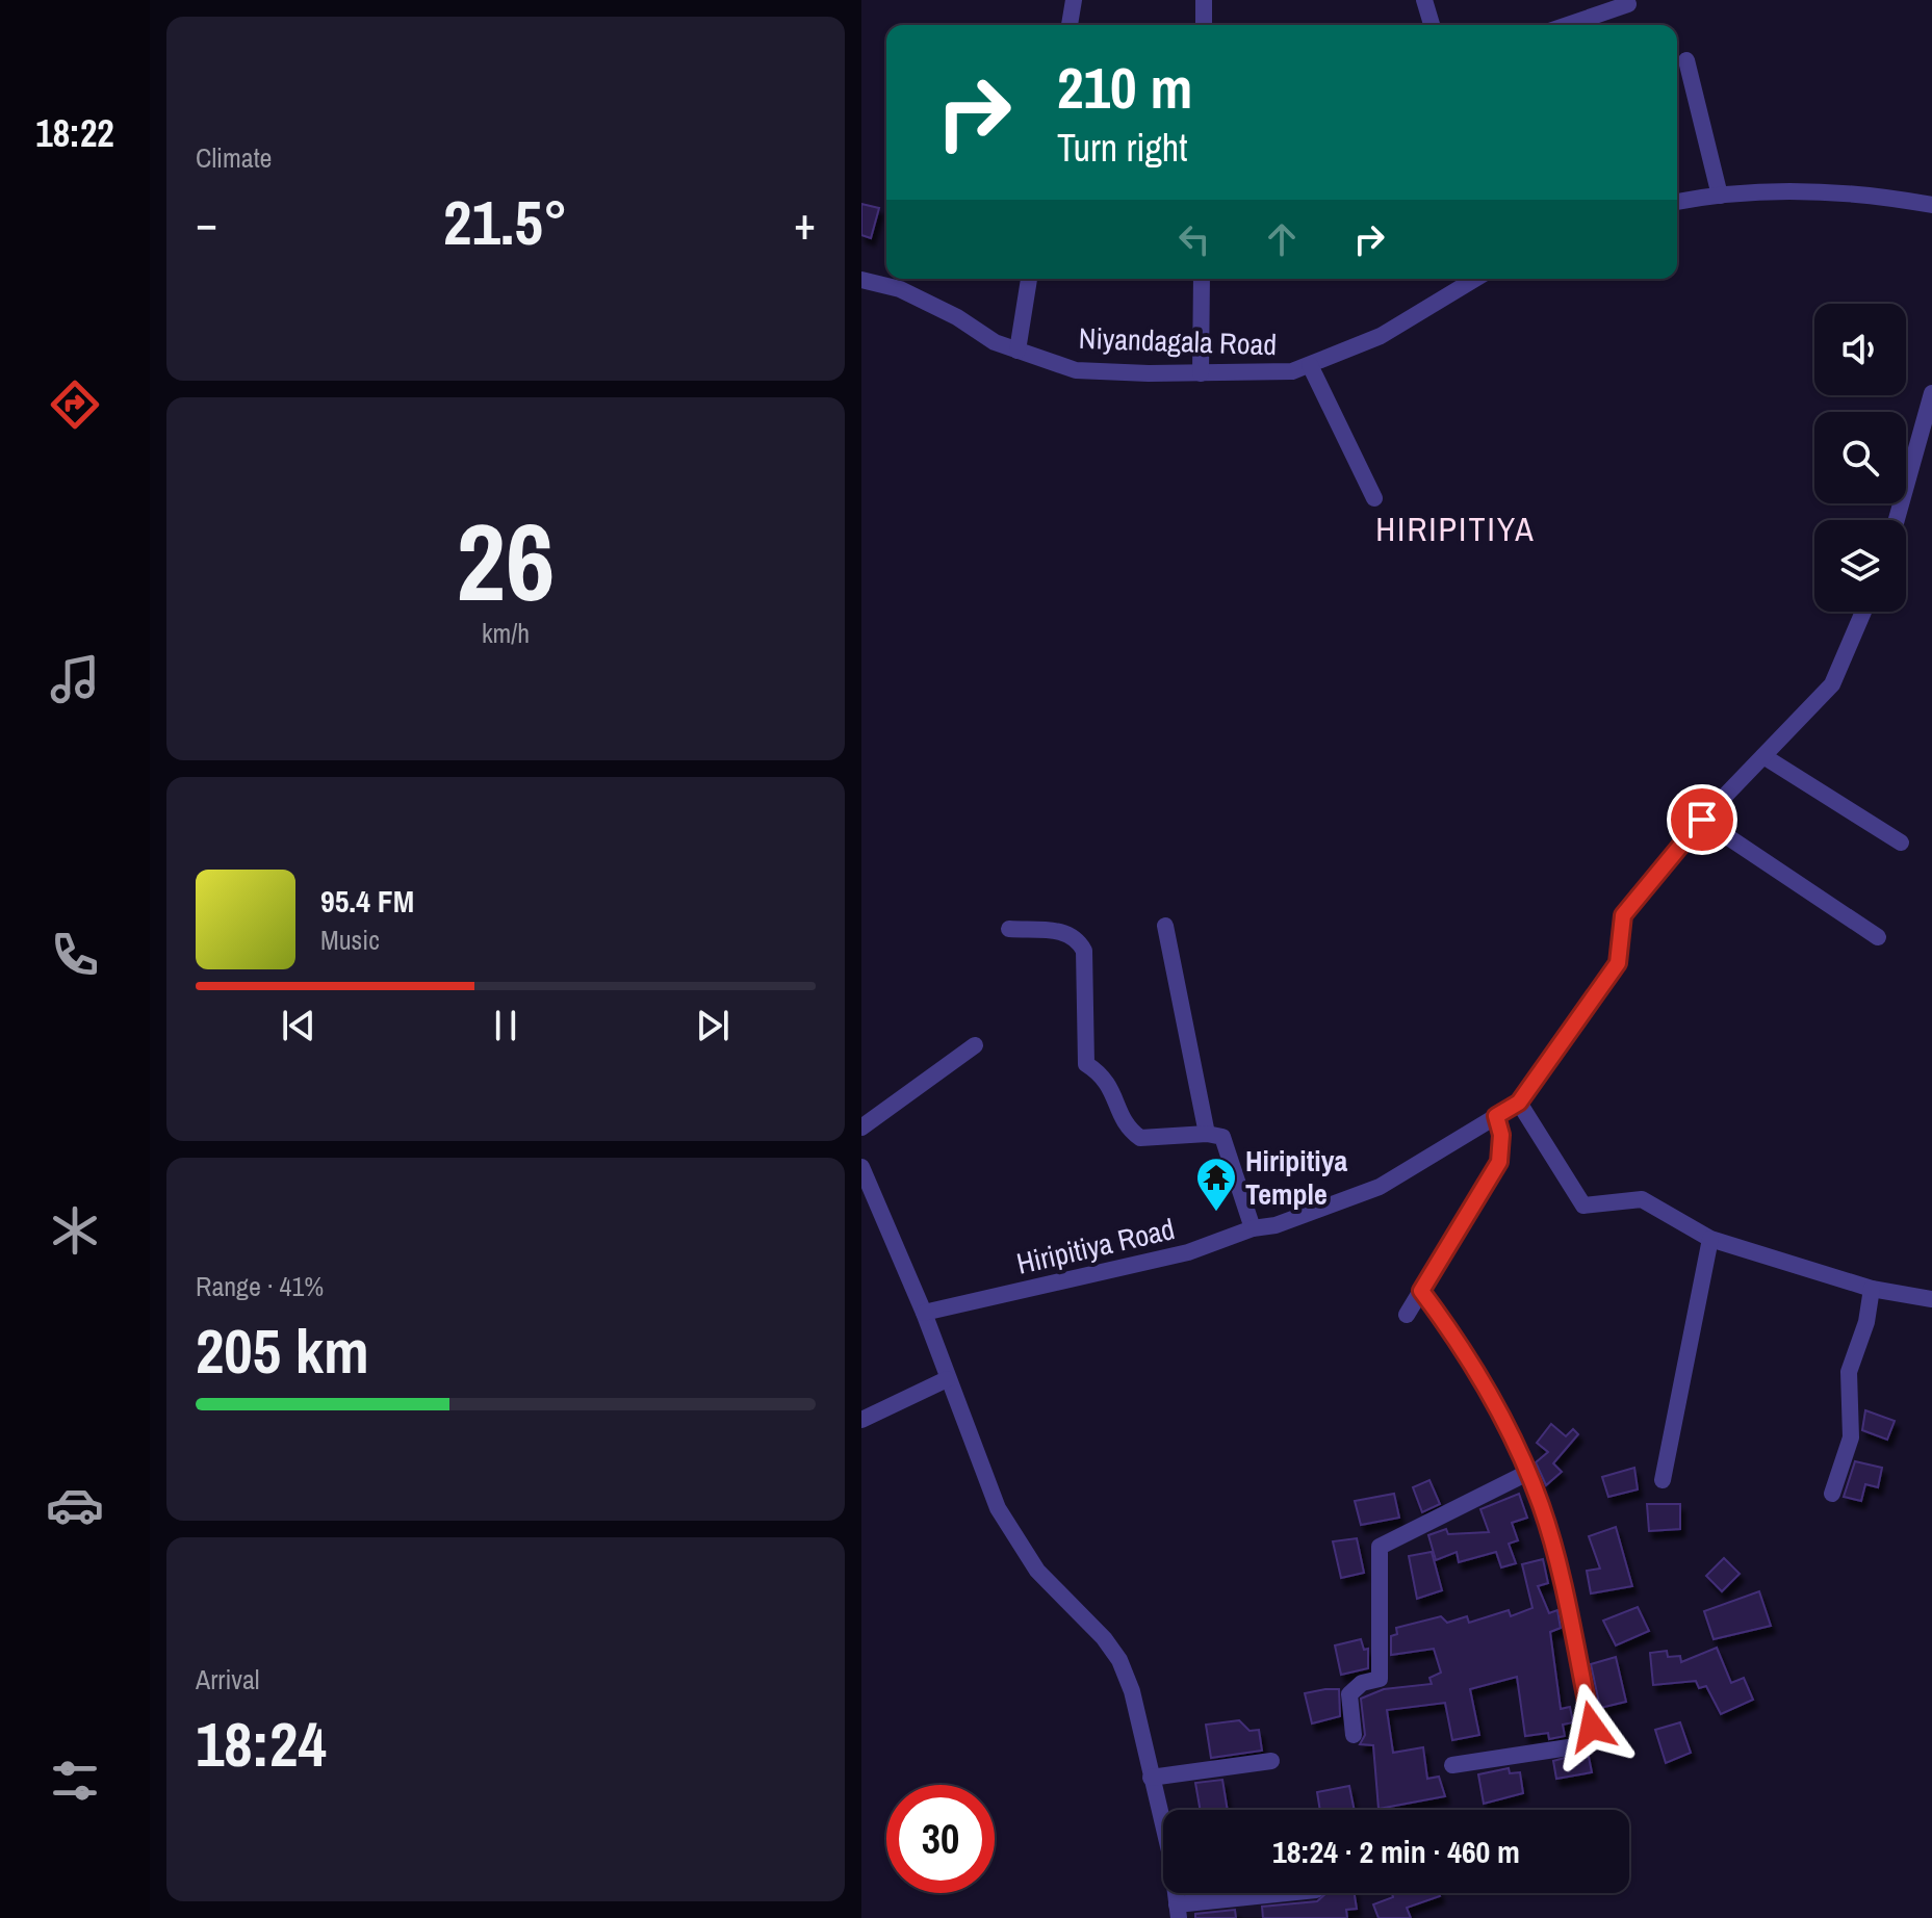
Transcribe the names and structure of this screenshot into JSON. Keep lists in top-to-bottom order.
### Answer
{
  "streets": {
    "street": ["Niyandagala Road", "Hiripitiya Road"]
  },
  "districts": ["HIRIPITIYA"],
  "places": {
    "temple": ["Hiripitiya Temple"]
  },
  "page": {
    "tabs": "18:22",
    "tile": [
      "Climate",
      ["26", "km/h"],
      ["Range · 41%", "205 km"],
      ["Arrival", "18:24"]
    ],
    "turn": ["210 m", "Turn right"],
    "heat": ["−", "21.5°", "+"],
    "song": ["95.4 FM", "Music"],
    "limit": "30",
    "trip": "18:24 · 2 min · 460 m"
  }
}
